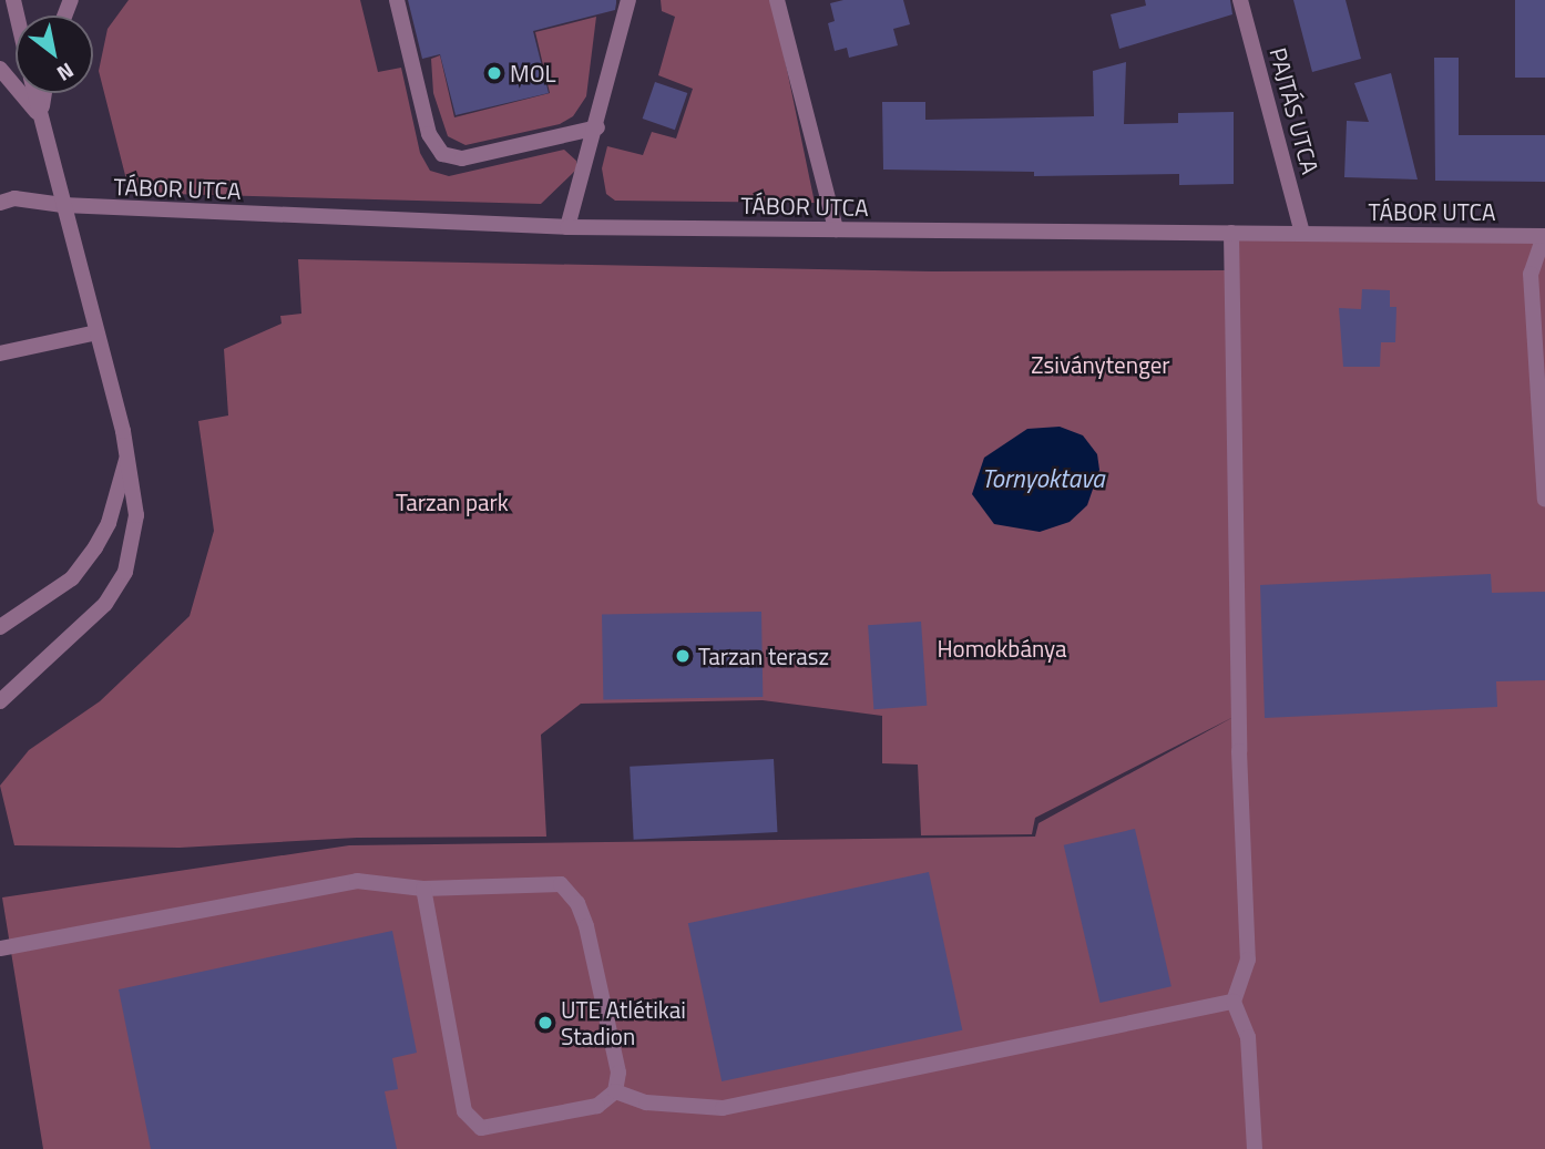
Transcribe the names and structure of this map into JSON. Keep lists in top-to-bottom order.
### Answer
{
  "streets": {
    "street": ["PAJTÁS UTCA", "TÁBOR UTCA"]
  },
  "crossings": [
    ["PAJTÁS UTCA", "TÁBOR UTCA"]
  ],
  "water": ["Tornyoktava"],
  "parks": ["Zsiványtenger", "Tarzan park", "Homokbánya"],
  "places": ["MOL", "Tarzan terasz", "UTE Atlétikai Stadion"],
  "north": "bottom right"
}
